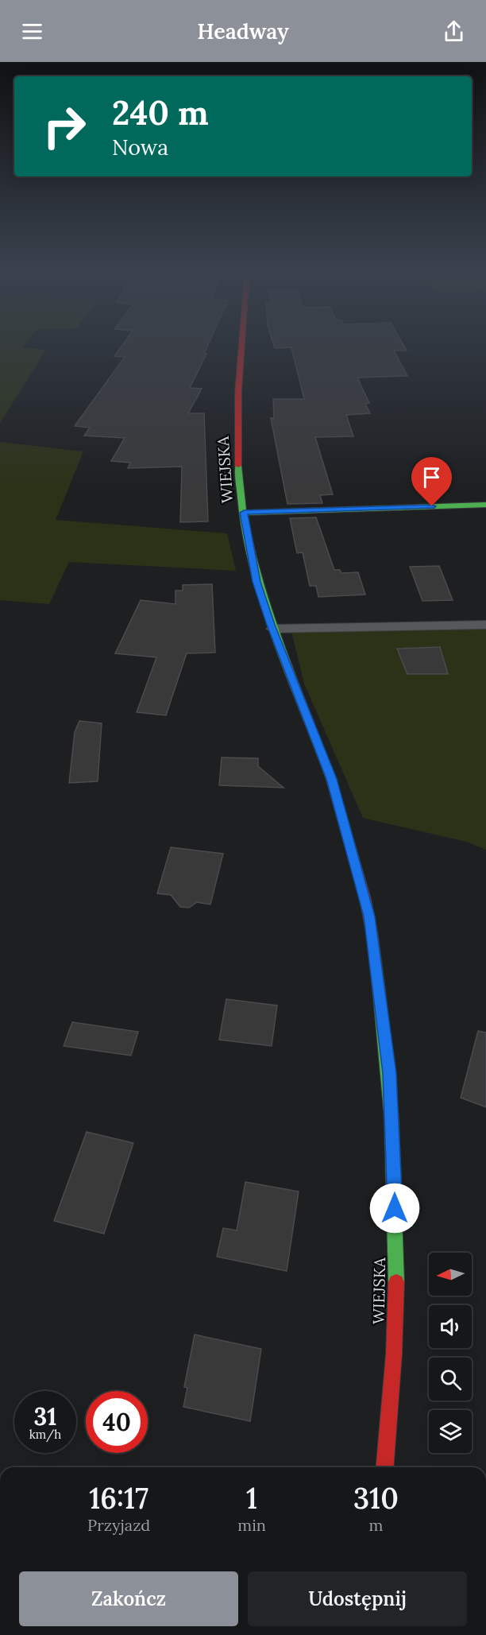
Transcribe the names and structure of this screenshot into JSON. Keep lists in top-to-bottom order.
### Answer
{
  "streets": {
    "street": ["WIEJSKA"]
  },
  "north": "left",
  "page": {
    "header": "Headway",
    "turn": ["240 m", "Nowa"],
    "speed": "31 km/h",
    "limit": "40",
    "eta": [
      "16:17",
      "Przyjazd",
      "1",
      "min",
      "310",
      "m"
    ],
    "buttons": ["Zakończ", "Udostępnij"]
  }
}
